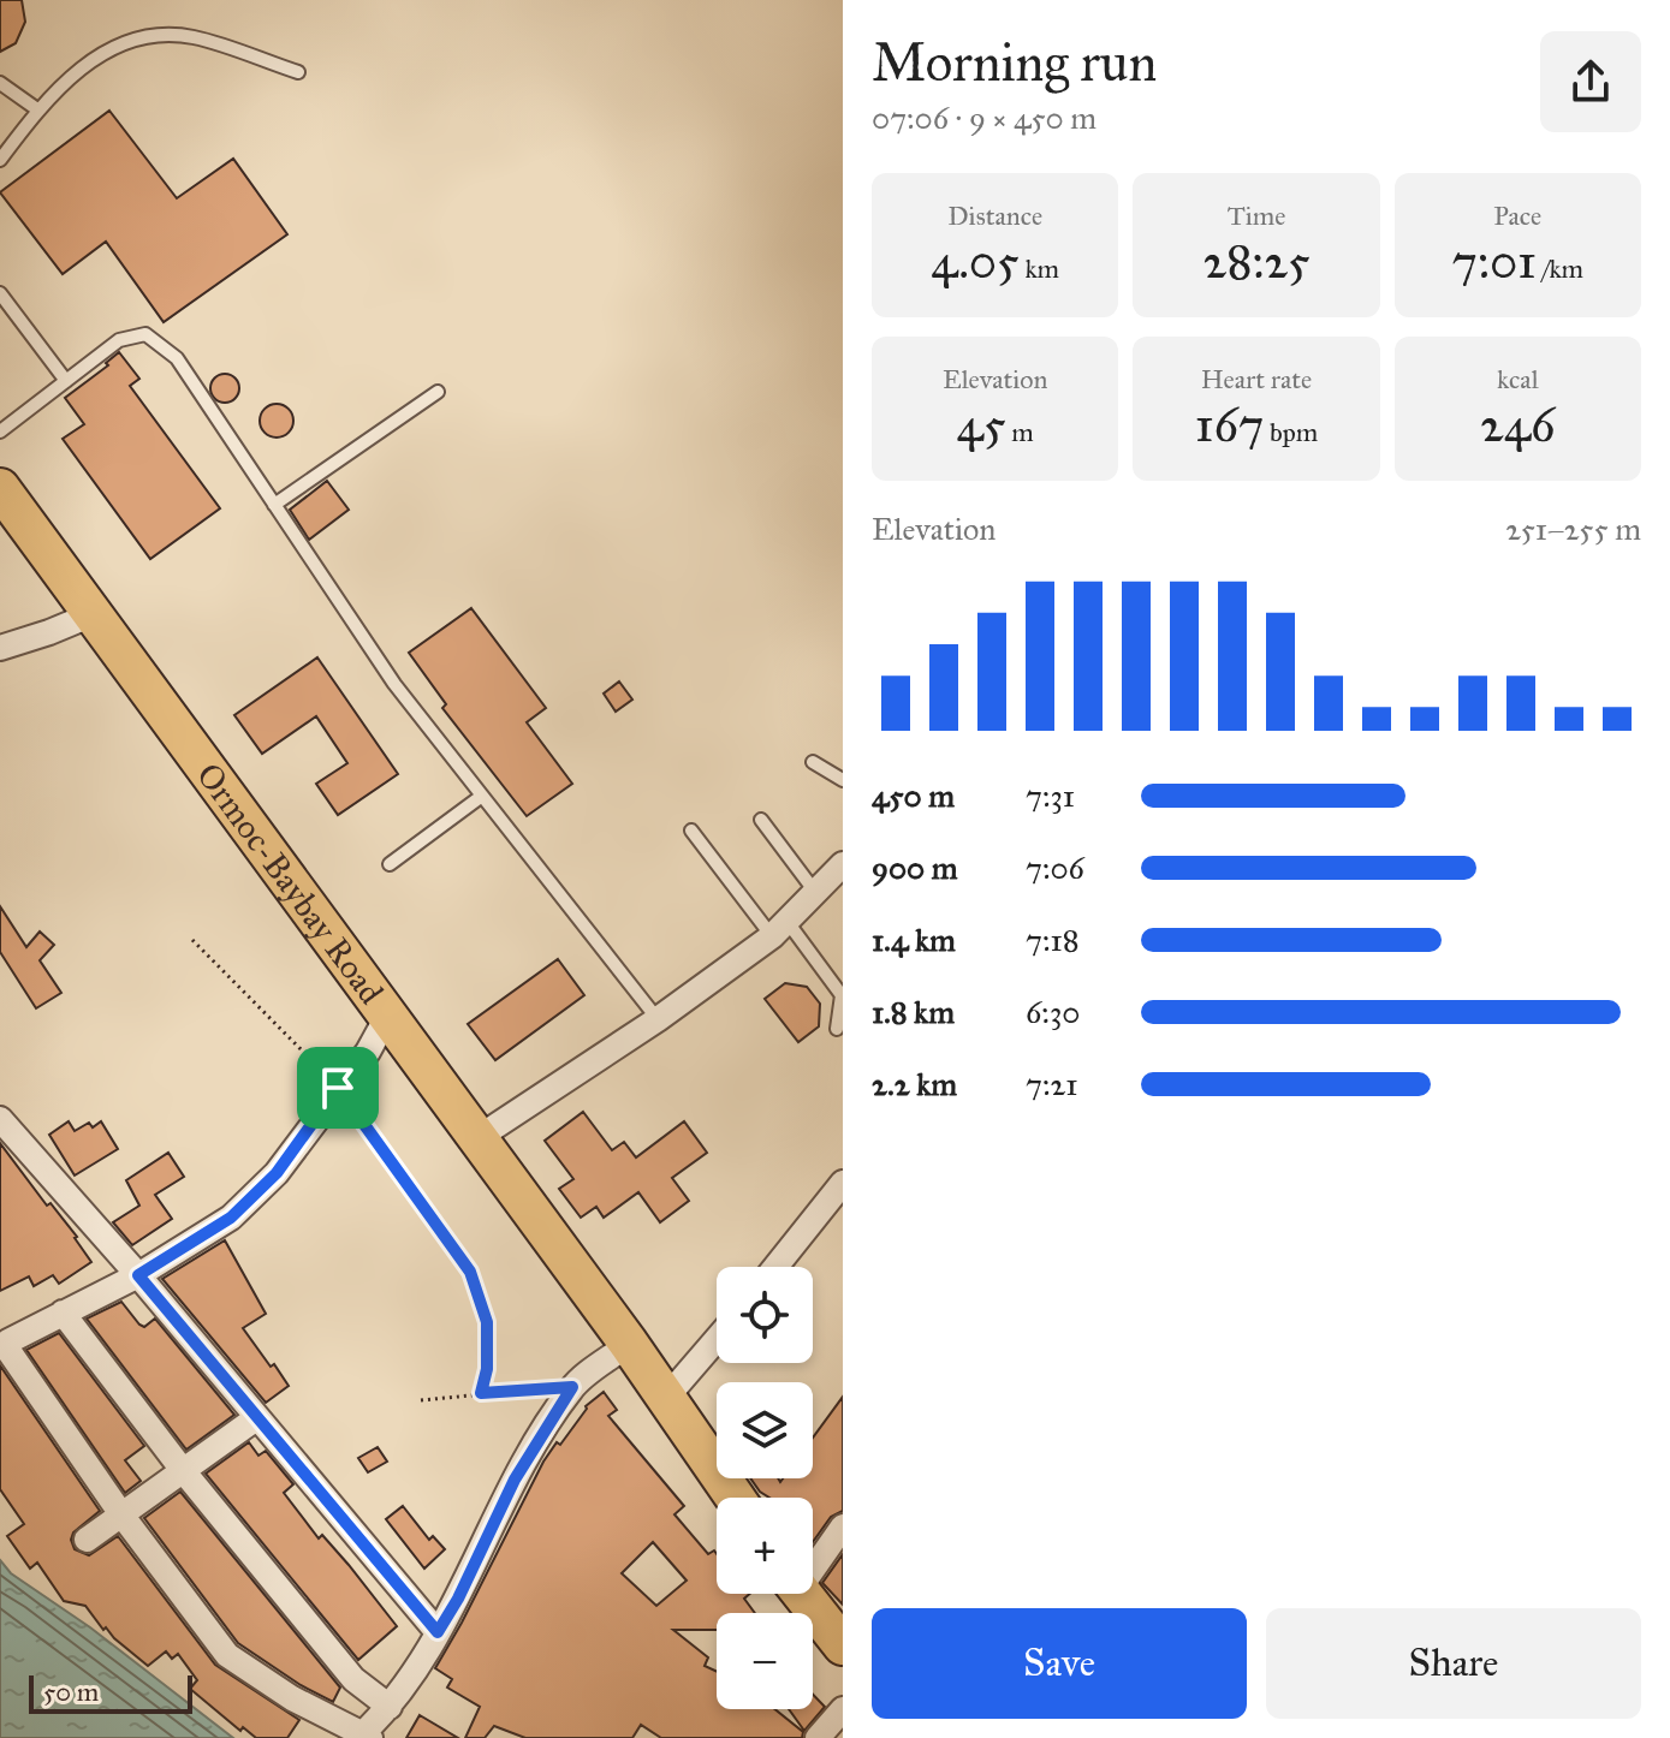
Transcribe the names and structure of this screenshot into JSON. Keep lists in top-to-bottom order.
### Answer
{
  "streets": {
    "highway": ["Ormoc-Baybay Road"]
  },
  "scale_bar": "50 m",
  "page": {
    "heading": ["Morning run", "07:06 · 9 × 450 m"],
    "stats": [
      ["Distance", "4.05 km"],
      ["Time", "28:25"],
      ["Pace", "7:01 /km"],
      ["Elevation", "45 m"],
      ["Heart rate", "167 bpm"],
      ["kcal", "246"]
    ],
    "chart": ["Elevation", "251–255 m"],
    "list": [
      {
        "name": "450 m",
        "note": "7:31"
      },
      {
        "name": "900 m",
        "note": "7:06"
      },
      {
        "name": "1.4 km",
        "note": "7:18"
      },
      {
        "name": "1.8 km",
        "note": "6:30"
      },
      {
        "name": "2.2 km",
        "note": "7:21"
      }
    ],
    "map_buttons": ["+", "−"],
    "buttons": ["Save", "Share"],
    "scale": "50 m"
  }
}
